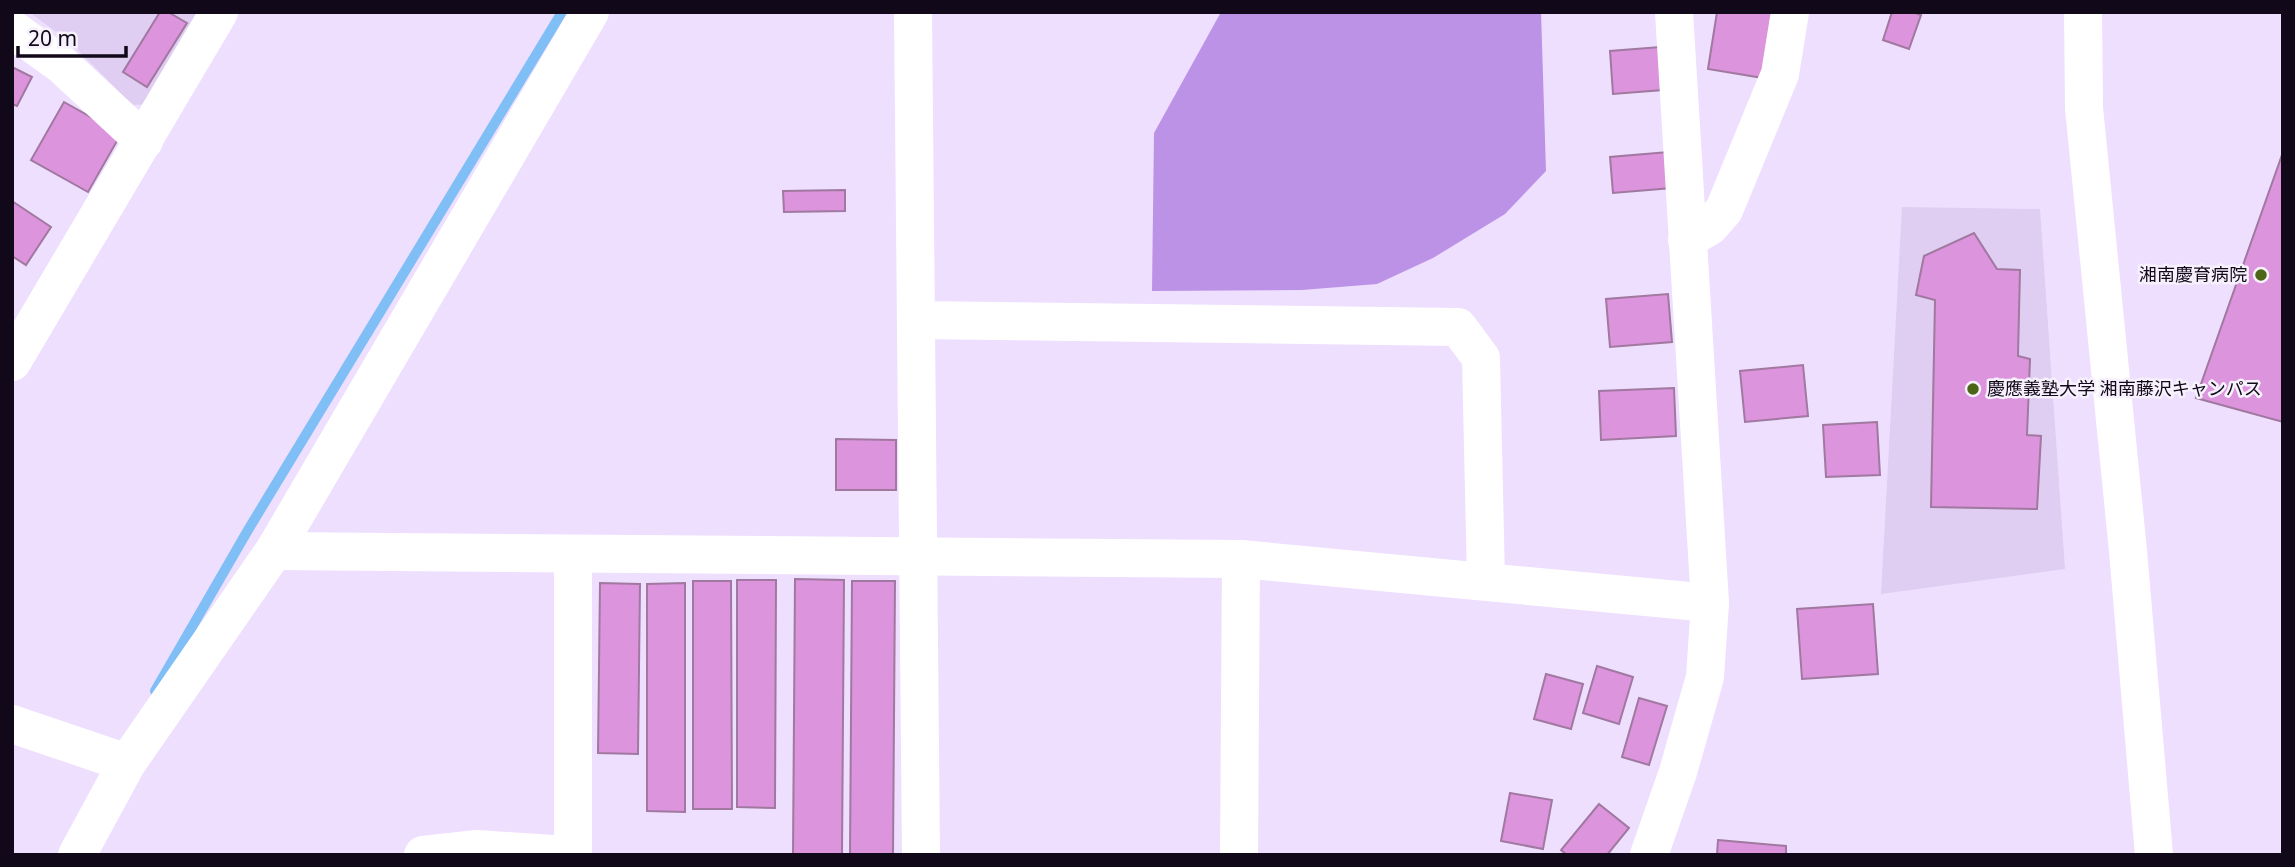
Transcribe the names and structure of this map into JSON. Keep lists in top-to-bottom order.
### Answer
{
  "places": ["湘南慶育病院", "慶應義塾大学 湘南藤沢キャンパス"],
  "scale_bar": "20 m"
}
